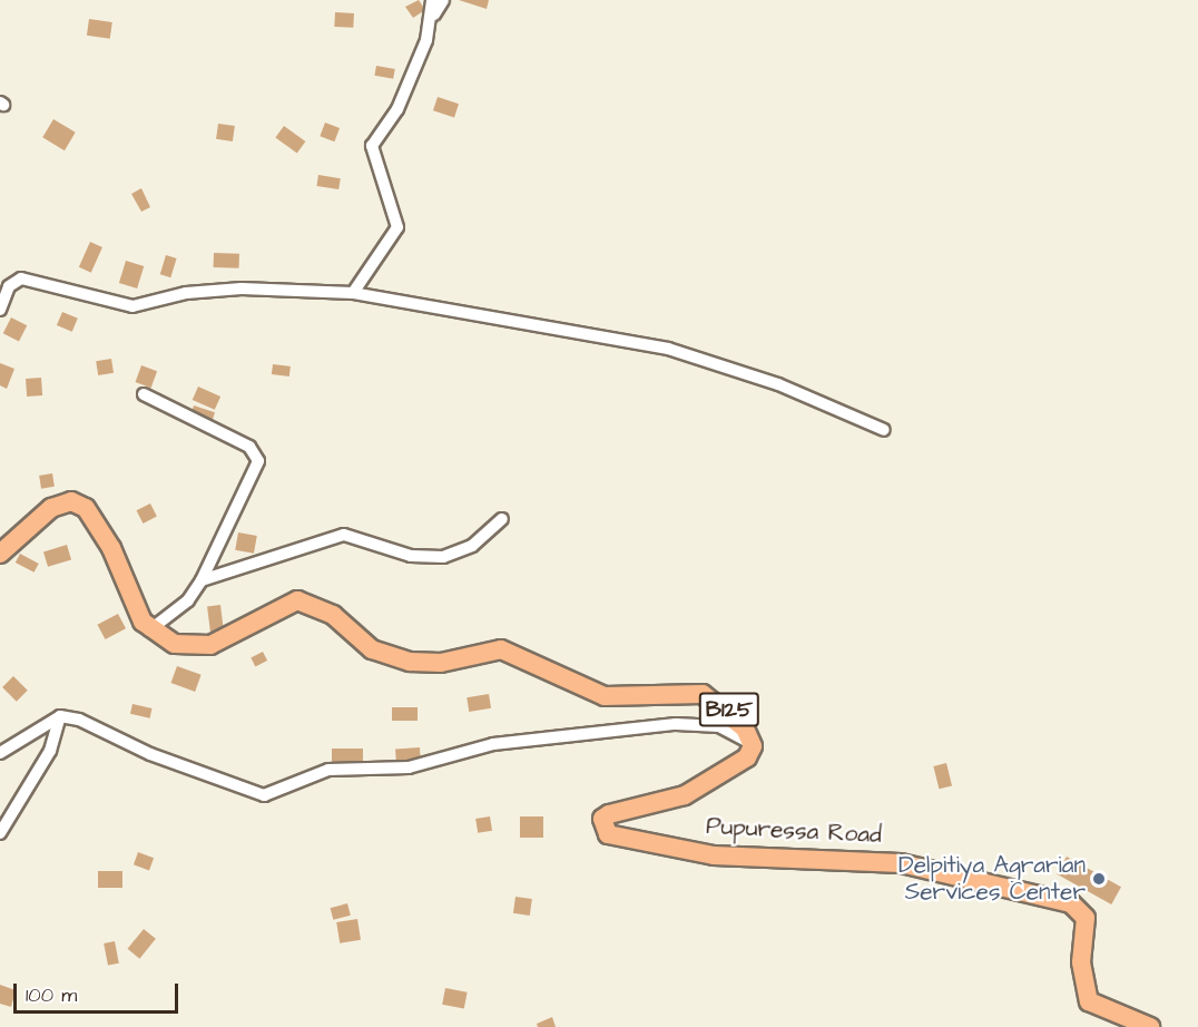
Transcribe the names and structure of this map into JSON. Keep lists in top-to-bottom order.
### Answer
{
  "streets": {
    "main road": ["B125", "Pupuressa Road"]
  },
  "crossings": [
    ["B125", "Pupuressa Road"]
  ],
  "places": ["Delpitiya Agrarian Services Center"],
  "scale_bar": "100 m"
}
